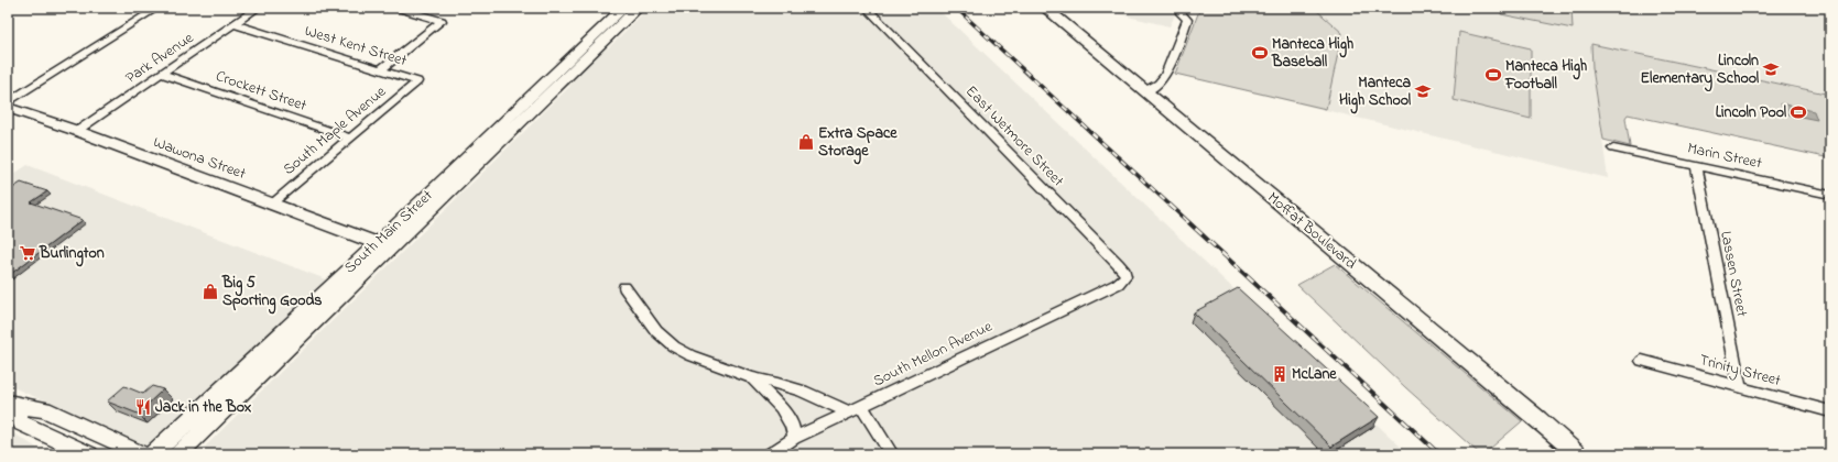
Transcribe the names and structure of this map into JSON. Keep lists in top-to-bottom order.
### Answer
{
  "streets": {
    "main road": ["Wawona Street", "Moffat Boulevard", "South Main Street"],
    "street": [
      "West Kent Street",
      "Park Avenue",
      "Crockett Street",
      "South Maple Avenue",
      "East Wetmore Street",
      "Marin Street",
      "Lassen Street",
      "South Mellon Avenue",
      "Trinity Street"
    ]
  },
  "crossings": [
    ["West Kent Street", "Park Avenue"],
    ["West Kent Street", "South Maple Avenue"],
    ["Park Avenue", "Crockett Street"],
    ["Park Avenue", "Wawona Street"],
    ["Crockett Street", "South Maple Avenue"],
    ["South Maple Avenue", "Wawona Street"],
    ["East Wetmore Street", "South Mellon Avenue"],
    ["Marin Street", "Lassen Street"],
    ["Wawona Street", "South Main Street"],
    ["Lassen Street", "Trinity Street"]
  ],
  "places": {
    "sports": ["Manteca High Baseball", "Manteca High Football", "Lincoln Pool"],
    "school or university": ["Lincoln Elementary School", "Manteca High School"],
    "shop": ["Extra Space Storage", "Big 5 Sporting Goods"],
    "supermarket": ["Burlington"],
    "building": ["McLane"],
    "restaurant": ["Jack in the Box"]
  }
}
